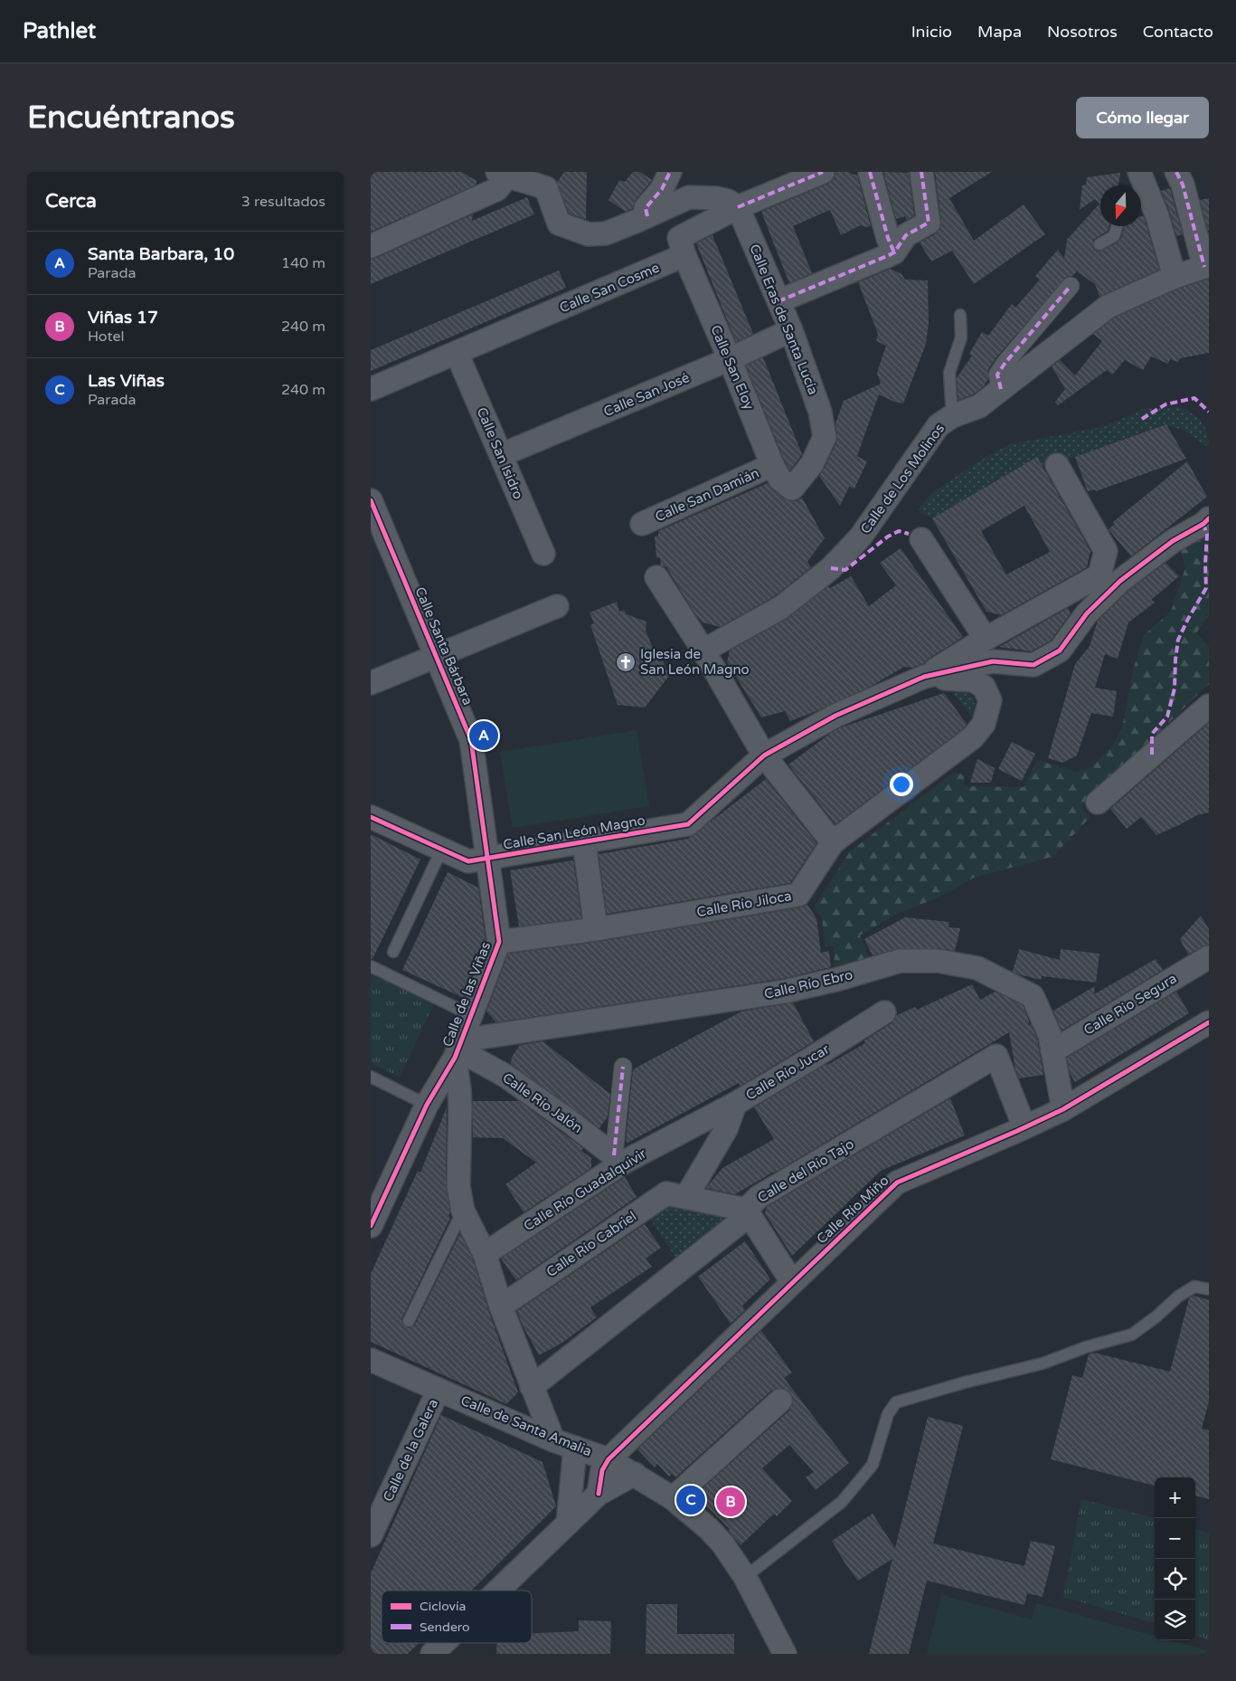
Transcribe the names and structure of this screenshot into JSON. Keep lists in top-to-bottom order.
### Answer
{
  "streets": {
    "street": [
      "Calle San Cosme",
      "Calle Eras de Santa Lucía",
      "Calle San Eloy",
      "Calle San José",
      "Calle San Isidro",
      "Calle de Los Molinos",
      "Calle San Damián",
      "Calle Santa Bárbara",
      "Calle San León Magno",
      "Calle Río Jiloca",
      "Calle Río Ebro",
      "Calle de las Viñas",
      "Calle Rio Segura",
      "Calle Río Jucar",
      "Calle Río Jalón",
      "Calle del Río Tajo",
      "Calle Río Guadalquivir",
      "Calle Río Miño",
      "Calle Río Cabriel",
      "Calle de Santa Amalia",
      "Calle de la Galera"
    ]
  },
  "crossings": [
    ["Calle San Cosme", "Calle San Eloy"],
    ["Calle San Cosme", "Calle San Isidro"],
    ["Calle Eras de Santa Lucía", "Calle San Eloy"],
    ["Calle Eras de Santa Lucía", "Calle San José"],
    ["Calle Eras de Santa Lucía", "Calle San Damián"],
    ["Calle San Eloy", "Calle San José"],
    ["Calle San Eloy", "Calle San Damián"],
    ["Calle San José", "Calle San Isidro"],
    ["Calle Santa Bárbara", "Calle San León Magno"],
    ["Calle Santa Bárbara", "Calle de las Viñas"],
    ["Calle San León Magno", "Calle Río Jiloca"],
    ["Calle San León Magno", "Calle de las Viñas"],
    ["Calle Río Jiloca", "Calle de las Viñas"],
    ["Calle Río Ebro", "Calle de las Viñas"],
    ["Calle Río Ebro", "Calle Rio Segura"],
    ["Calle Río Ebro", "Calle Río Jalón"],
    ["Calle Río Ebro", "Calle Río Miño"],
    ["Calle de las Viñas", "Calle Río Jalón"],
    ["Calle de las Viñas", "Calle del Río Tajo"],
    ["Calle de las Viñas", "Calle Río Guadalquivir"],
    ["Calle de las Viñas", "Calle Río Cabriel"],
    ["Calle Río Jucar", "Calle Río Guadalquivir"],
    ["Calle Río Jucar", "Calle Río Cabriel"],
    ["Calle Río Jalón", "Calle Río Guadalquivir"],
    ["Calle del Río Tajo", "Calle Río Miño"],
    ["Calle del Río Tajo", "Calle Río Cabriel"],
    ["Calle Río Miño", "Calle de Santa Amalia"],
    ["Calle de Santa Amalia", "Calle de la Galera"]
  ],
  "places": {
    "church": ["Iglesia de San León Magno"]
  },
  "legend": ["Ciclovía", "Sendero"],
  "north": "bottom",
  "page": {
    "header": "Pathlet",
    "nav": [
      "Inicio",
      "Mapa",
      "Nosotros",
      "Contacto"
    ],
    "buttons": "Cómo llegar",
    "title": "Encuéntranos",
    "heading": ["Cerca", "3 resultados"],
    "list": [
      {
        "mark": "A",
        "name": "Santa Barbara, 10",
        "note": "Parada",
        "value": "140 m"
      },
      {
        "mark": "B",
        "name": "Viñas 17",
        "note": "Hotel",
        "value": "240 m"
      },
      {
        "mark": "C",
        "name": "Las Viñas",
        "note": "Parada",
        "value": "240 m"
      }
    ],
    "pins": ["A", "C", "B"],
    "map_buttons": ["+", "−"]
  }
}
